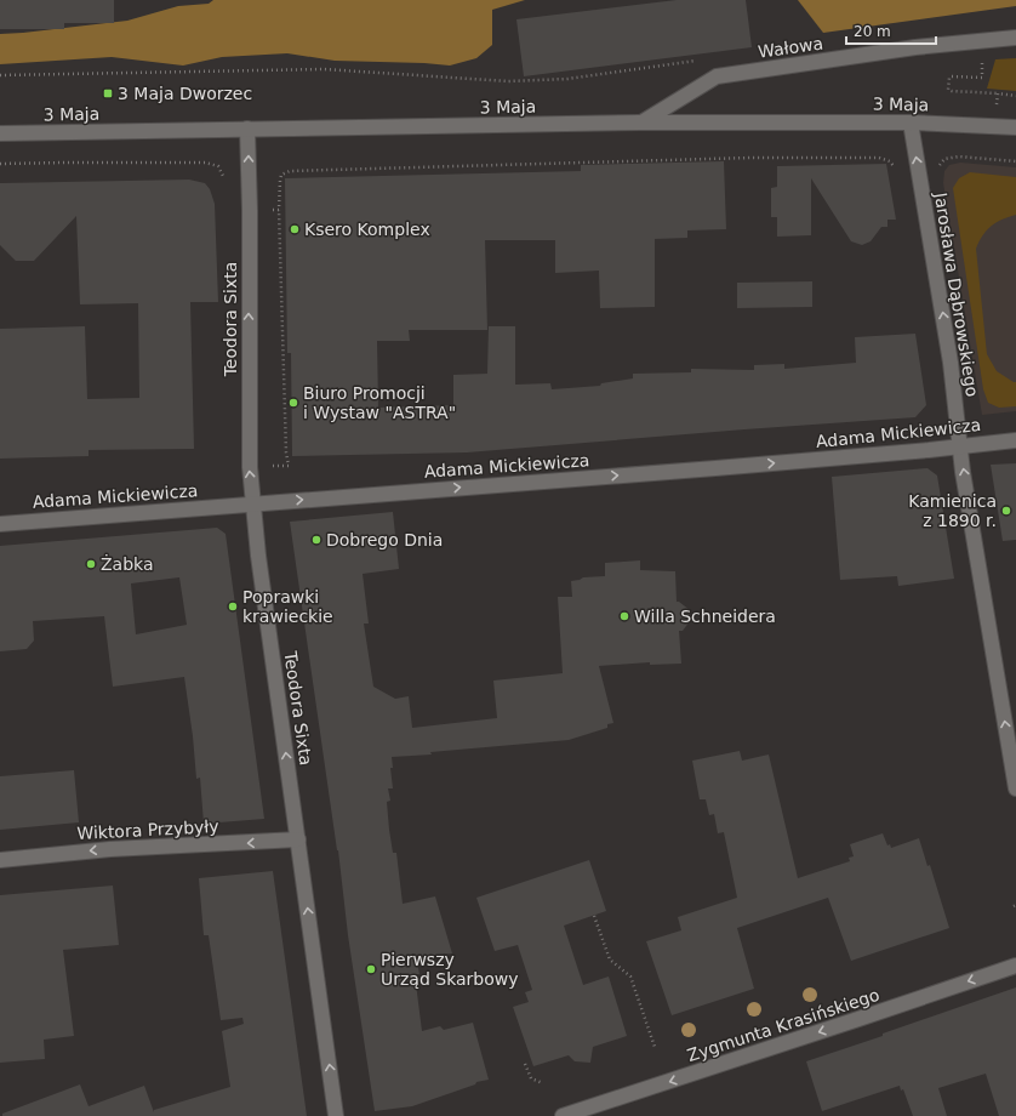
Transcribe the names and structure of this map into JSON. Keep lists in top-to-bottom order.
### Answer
{
  "streets": {
    "street": [
      "Wałowa",
      "3 Maja",
      "Jarosława Dąbrowskiego",
      "Teodora Sixta",
      "Adama Mickiewicza",
      "Wiktora Przybyły",
      "Zygmunta Krasińskiego"
    ]
  },
  "crossings": [
    ["Wałowa", "3 Maja"],
    ["3 Maja", "Jarosława Dąbrowskiego"],
    ["3 Maja", "Teodora Sixta"],
    ["Jarosława Dąbrowskiego", "Adama Mickiewicza"],
    ["Teodora Sixta", "Adama Mickiewicza"],
    ["Teodora Sixta", "Wiktora Przybyły"]
  ],
  "one_way": [
    "Jarosława Dąbrowskiego",
    "Teodora Sixta",
    "Adama Mickiewicza",
    "Wiktora Przybyły",
    "Zygmunta Krasińskiego"
  ],
  "places": {
    "transit": ["3 Maja Dworzec"],
    "other": [
      "Ksero Komplex",
      "Biuro Promocji i Wystaw \"ASTRA\"",
      "Kamienica z 1890 r.",
      "Dobrego Dnia",
      "Żabka",
      "Poprawki krawieckie",
      "Willa Schneidera",
      "Pierwszy Urząd Skarbowy"
    ]
  },
  "scale_bar": "20 m"
}
